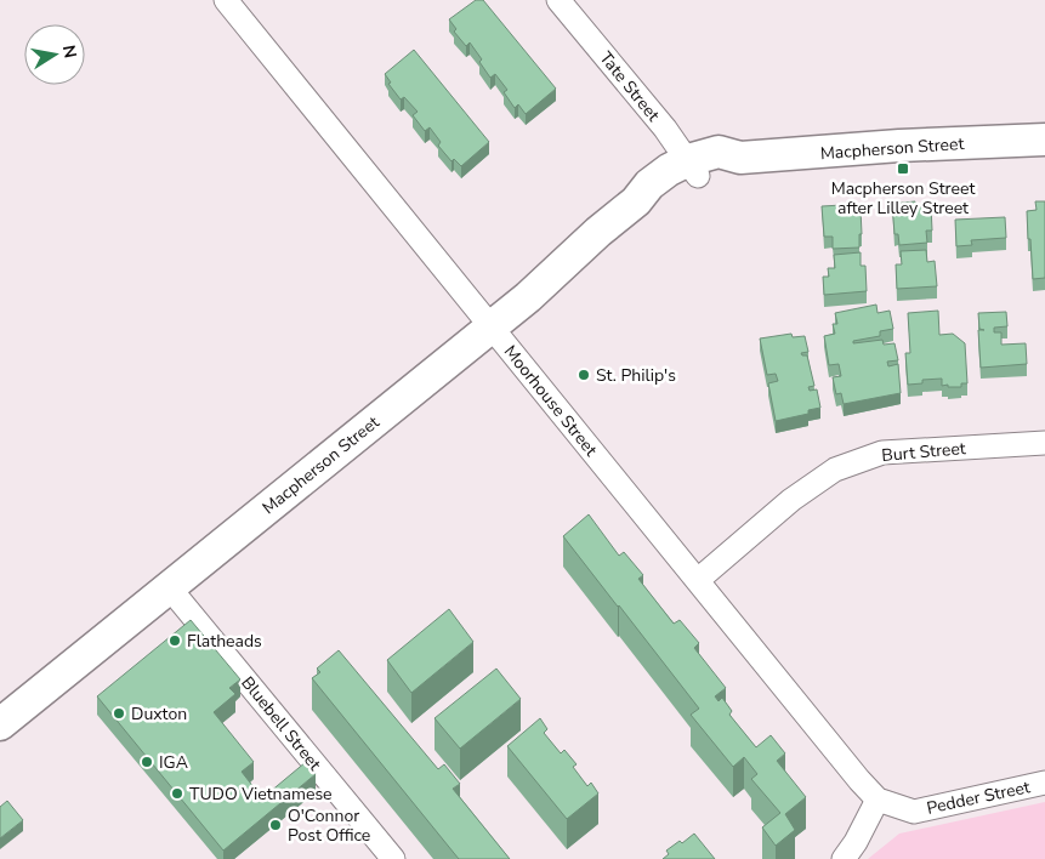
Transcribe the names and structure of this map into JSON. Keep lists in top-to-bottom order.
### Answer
{
  "streets": {
    "street": [
      "Tate Street",
      "Macpherson Street",
      "Moorhouse Street",
      "Burt Street",
      "Bluebell Street",
      "Pedder Street"
    ]
  },
  "crossings": [
    ["Tate Street", "Macpherson Street"],
    ["Macpherson Street", "Moorhouse Street"],
    ["Macpherson Street", "Bluebell Street"],
    ["Moorhouse Street", "Burt Street"],
    ["Moorhouse Street", "Pedder Street"]
  ],
  "places": {
    "transit": ["Macpherson Street after Lilley Street"],
    "other": [
      "St. Philip's",
      "Flatheads",
      "Duxton",
      "IGA",
      "TUDO Vietnamese",
      "O'Connor Post Office"
    ]
  },
  "north": "right"
}
